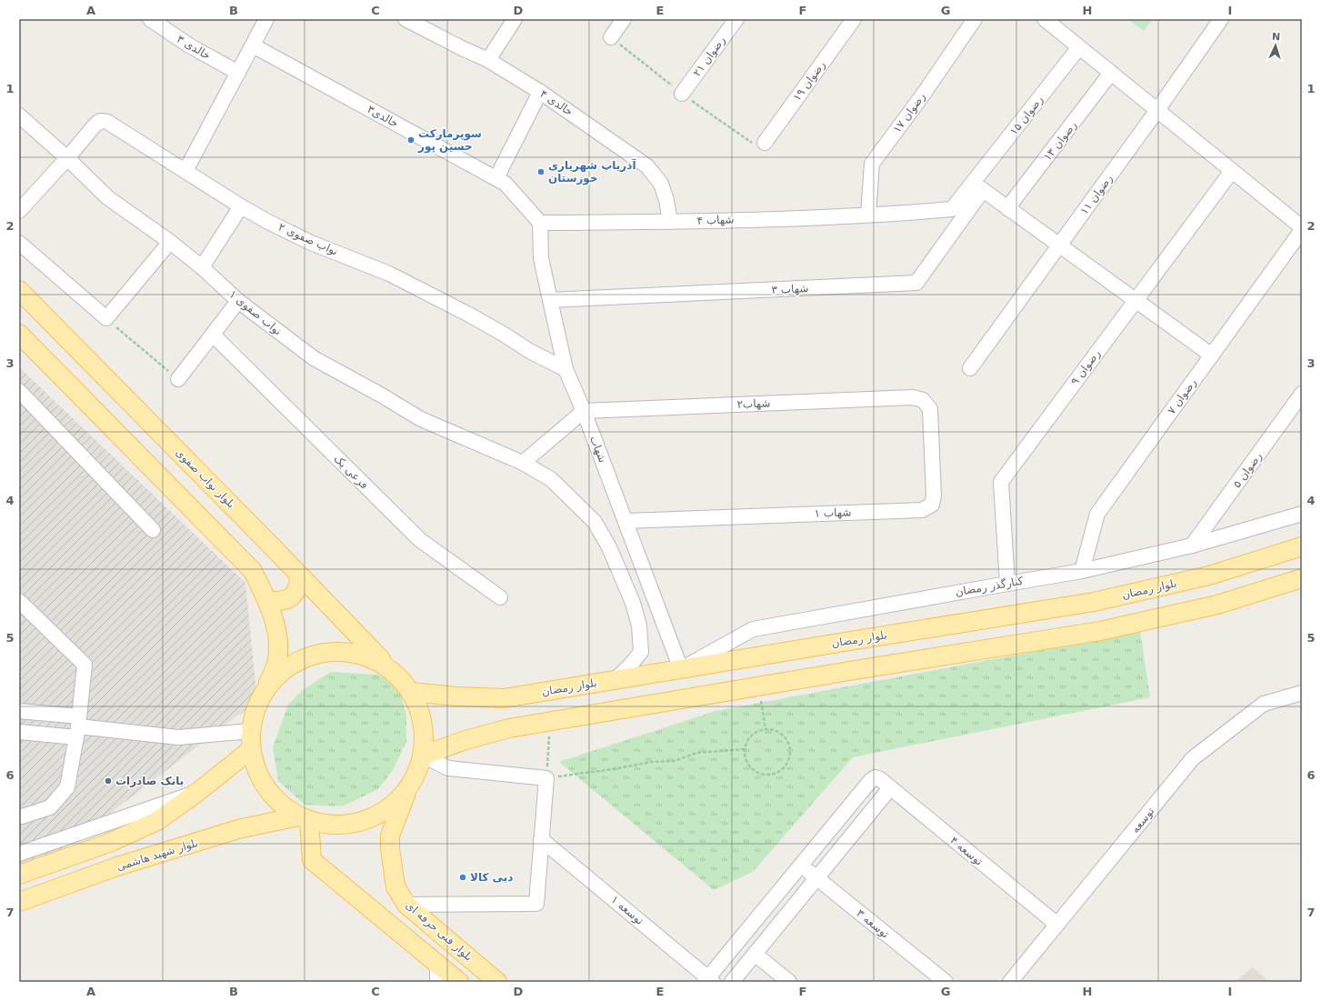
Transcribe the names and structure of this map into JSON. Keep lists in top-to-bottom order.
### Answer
{
  "streets": {
    "main road": [
      "بلوار نواب صفوی",
      "بلوار رمضان",
      "بلوار شهید هاشمی",
      "بلوار فنی حرفه ای"
    ],
    "street": [
      "خالدی ۳",
      "رضوان ۲۱",
      "رضوان ۱۹",
      "خالدی ۴",
      "رضوان ۱۷",
      "رضوان ۱۵",
      "خالدی۳",
      "رضوان ۱۳",
      "رضوان ۱۱",
      "شهاب ۴",
      "نواب صفوی ۲",
      "شهاب ۳",
      "نواب صفوی ۱",
      "رضوان ۹",
      "رضوان ۷",
      "شهاب۲",
      "شهاب",
      "رضوان ۵",
      "فرعی یک",
      "شهاب ۱",
      "کنارگذر رمضان",
      "توسعه",
      "توسعه ۴",
      "توسعه ۱",
      "توسعه ۳"
    ]
  },
  "crossings": [
    ["خالدی ۴", "شهاب ۴"],
    ["رضوان ۱۷", "شهاب ۴"],
    ["رضوان ۱۵", "شهاب ۴"],
    ["رضوان ۱۵", "شهاب ۳"],
    ["خالدی۳", "شهاب ۴"],
    ["خالدی۳", "شهاب"],
    ["شهاب ۴", "شهاب ۳"],
    ["شهاب ۴", "شهاب"],
    ["نواب صفوی ۲", "نواب صفوی ۱"],
    ["نواب صفوی ۲", "شهاب"],
    ["شهاب ۳", "شهاب"],
    ["نواب صفوی ۱", "بلوار رمضان"],
    ["رضوان ۹", "کنارگذر رمضان"],
    ["رضوان ۷", "کنارگذر رمضان"],
    ["شهاب۲", "شهاب"],
    ["شهاب۲", "شهاب ۱"],
    ["شهاب", "شهاب ۱"],
    ["شهاب", "کنارگذر رمضان"],
    ["شهاب", "بلوار رمضان"],
    ["رضوان ۵", "کنارگذر رمضان"],
    ["بلوار نواب صفوی", "بلوار رمضان"],
    ["کنارگذر رمضان", "بلوار رمضان"],
    ["توسعه", "توسعه ۴"],
    ["توسعه ۴", "توسعه ۳"]
  ],
  "places": [
    "سوپرمارکت حسین پور",
    "آذریاپ شهریاری خوزستان",
    "بانک صادرات",
    "دبی کالا"
  ],
  "north": "top",
  "grid": {
    "columns": [
      "A",
      "B",
      "C",
      "D",
      "E",
      "F",
      "G",
      "H",
      "I"
    ],
    "rows": [
      "1",
      "2",
      "3",
      "4",
      "5",
      "6",
      "7"
    ]
  }
}
